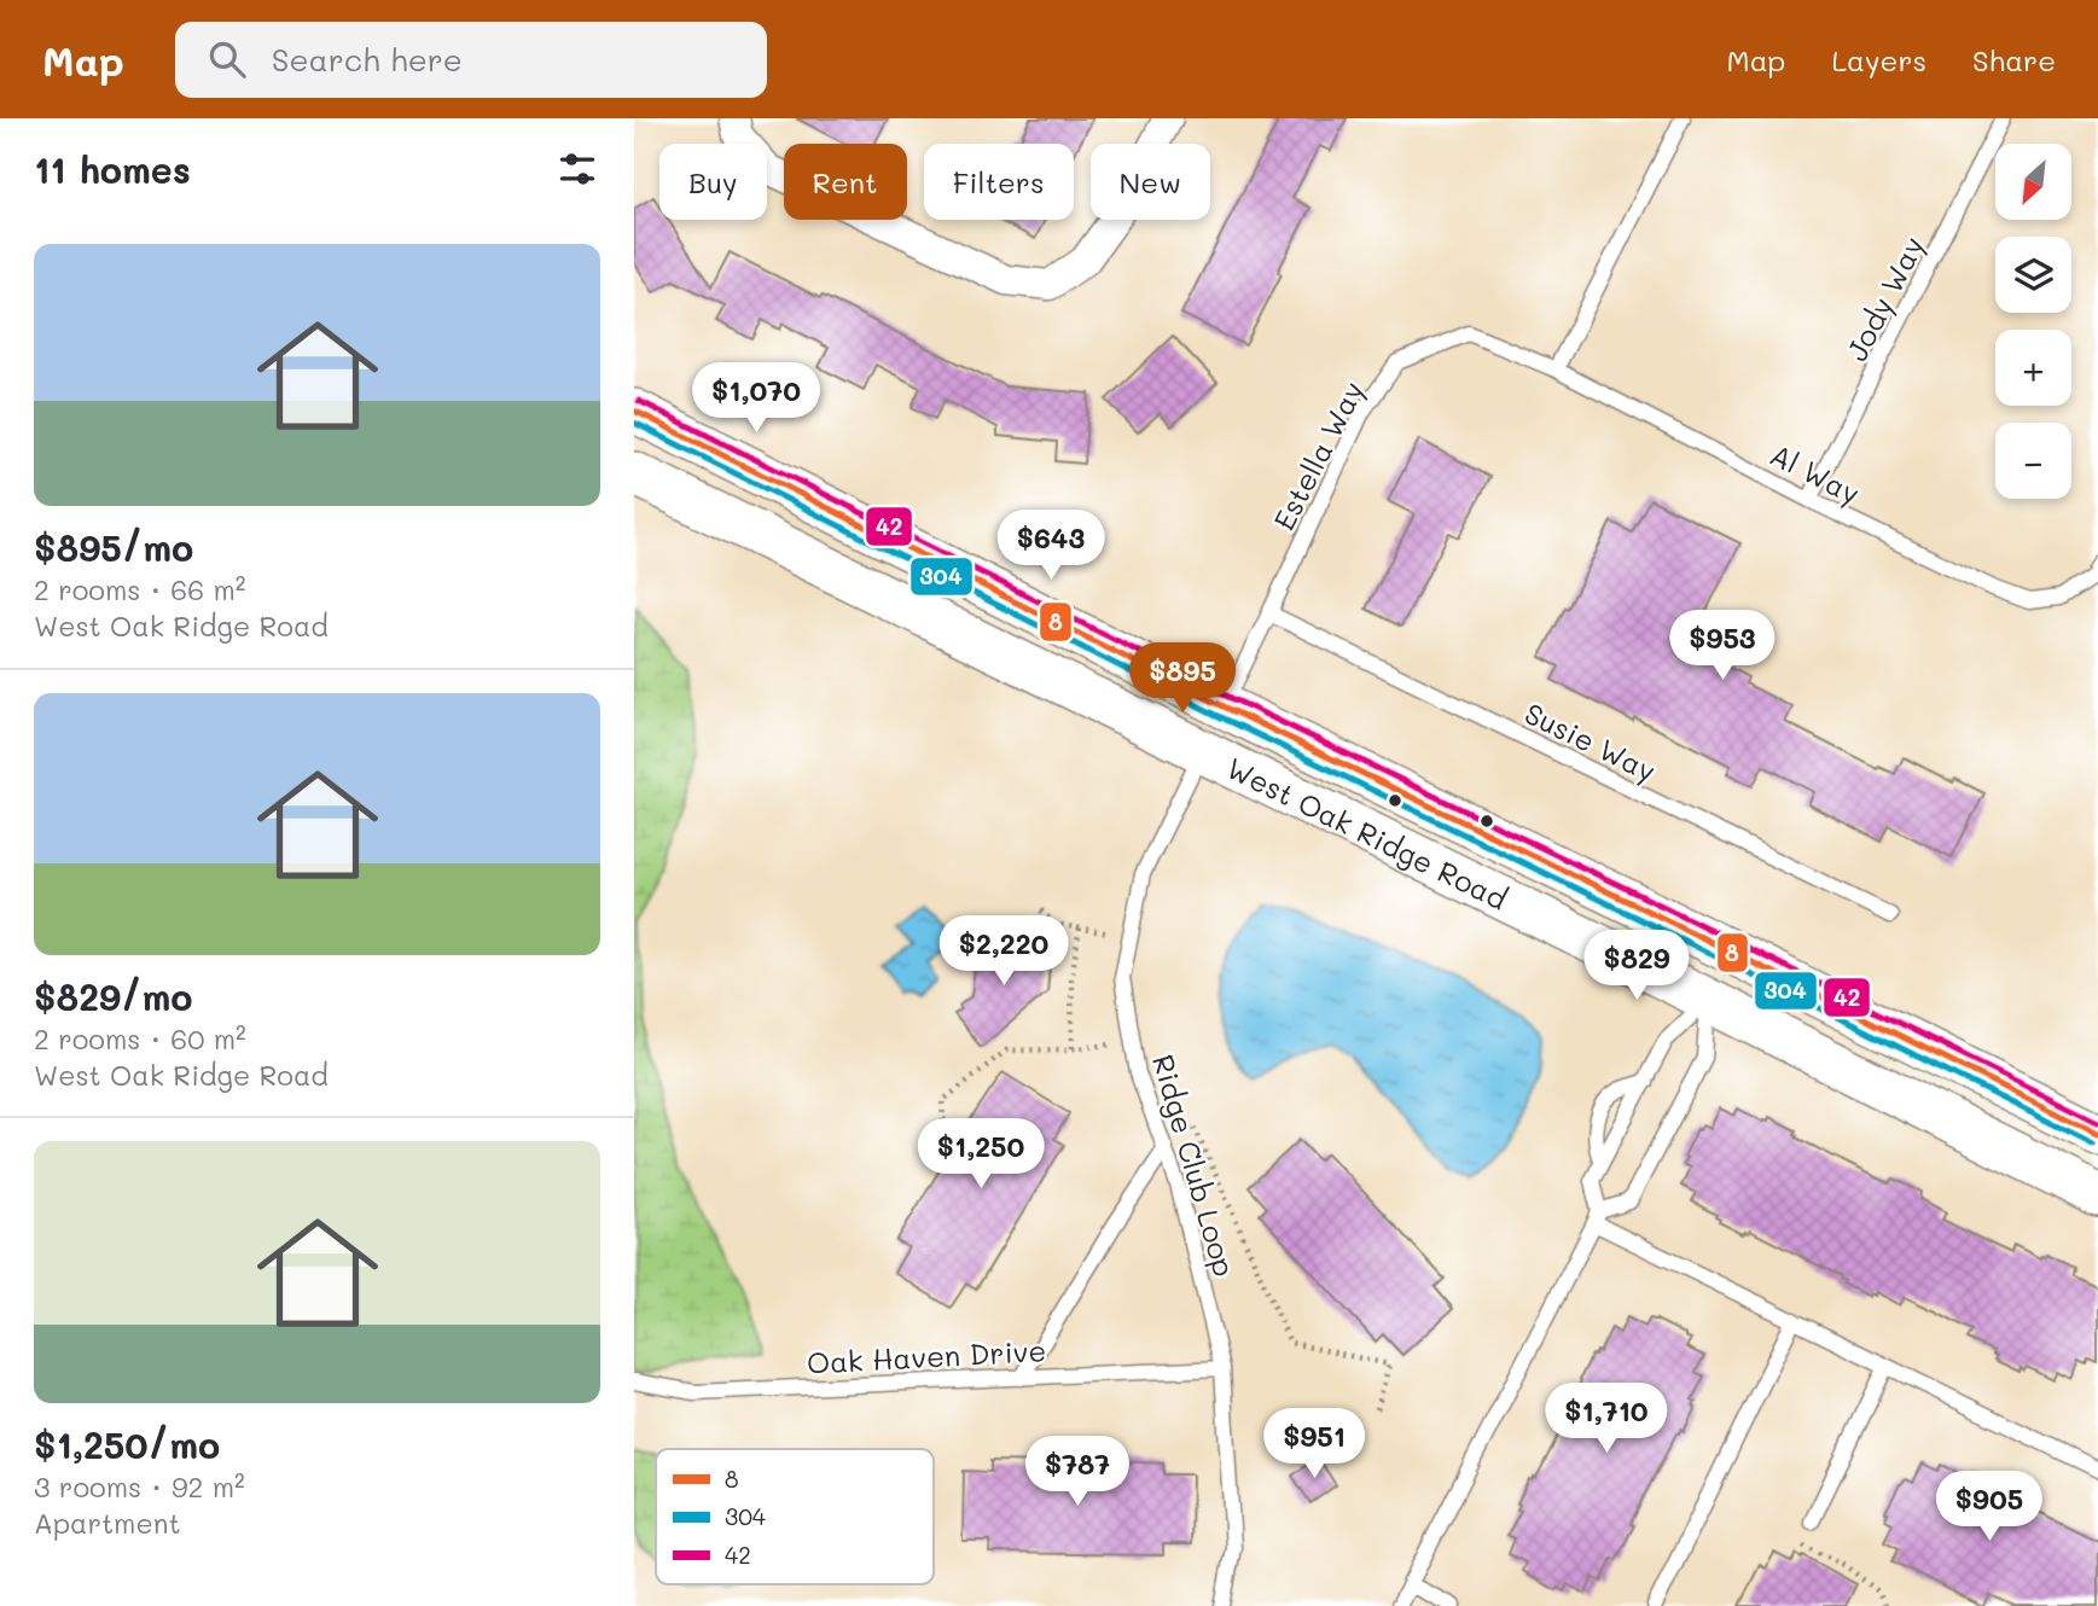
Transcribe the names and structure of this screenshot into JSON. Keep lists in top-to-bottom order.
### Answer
{
  "streets": {
    "street": ["West Oak Ridge Road"],
    "lane": [
      "Jody Way",
      "Estella Way",
      "Al Way",
      "Susie Way",
      "Ridge Club Loop",
      "Oak Haven Drive"
    ]
  },
  "crossings": [
    ["Jody Way", "Al Way"],
    ["Estella Way", "Al Way"],
    ["Estella Way", "Susie Way"],
    ["Estella Way", "West Oak Ridge Road"],
    ["West Oak Ridge Road", "Ridge Club Loop"],
    ["Ridge Club Loop", "Oak Haven Drive"]
  ],
  "lines": ["transit line 42", "transit line 8", "transit line 304"],
  "legend": ["8", "304", "42"],
  "north": "bottom left",
  "page": {
    "header": "Map",
    "search": "Search here",
    "nav": ["Map", "Layers", "Share"],
    "heading": "11 homes",
    "map_buttons": ["+", "−"],
    "chip": [
      "Buy",
      "Rent",
      "Filters",
      "New"
    ],
    "list": [
      {
        "name": "$895/mo",
        "note": "2 rooms · 66 m² · West Oak Ridge Road"
      },
      {
        "name": "$829/mo",
        "note": "2 rooms · 60 m² · West Oak Ridge Road"
      },
      {
        "name": "$1,250/mo",
        "note": "3 rooms · 92 m² · Apartment"
      }
    ],
    "price": [
      "$1,070",
      "$643",
      "$953",
      "$895",
      "$2,220",
      "$829",
      "$1,250",
      "$1,710",
      "$951",
      "$787",
      "$905"
    ]
  }
}
